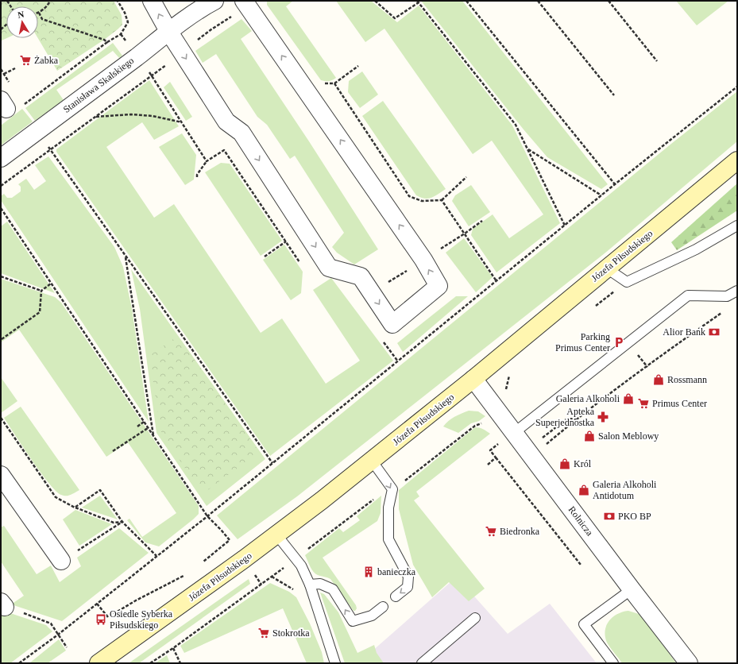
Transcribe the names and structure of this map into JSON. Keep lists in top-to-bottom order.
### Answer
{
  "streets": {
    "street": ["Stanisława Skalskiego", "Józefa Piłsudskiego", "Rolnicza"]
  },
  "crossings": [
    ["Józefa Piłsudskiego", "Rolnicza"]
  ],
  "places": {
    "supermarket": [
      "Żabka",
      "Primus Center",
      "Biedronka",
      "Stokrotka"
    ],
    "bank": ["Alior Bank", "PKO BP"],
    "parking": ["Parking Primus Center"],
    "shop": [
      "Rossmann",
      "Galeria Alkoholi",
      "Salon Meblowy",
      "Król",
      "Galeria Alkoholi Antidotum"
    ],
    "pharmacy": ["Apteka Superjednostka"],
    "building": ["banieczka"],
    "bus stop": ["Osiedle Syberka Piłsudskiego"]
  },
  "north": "top"
}
